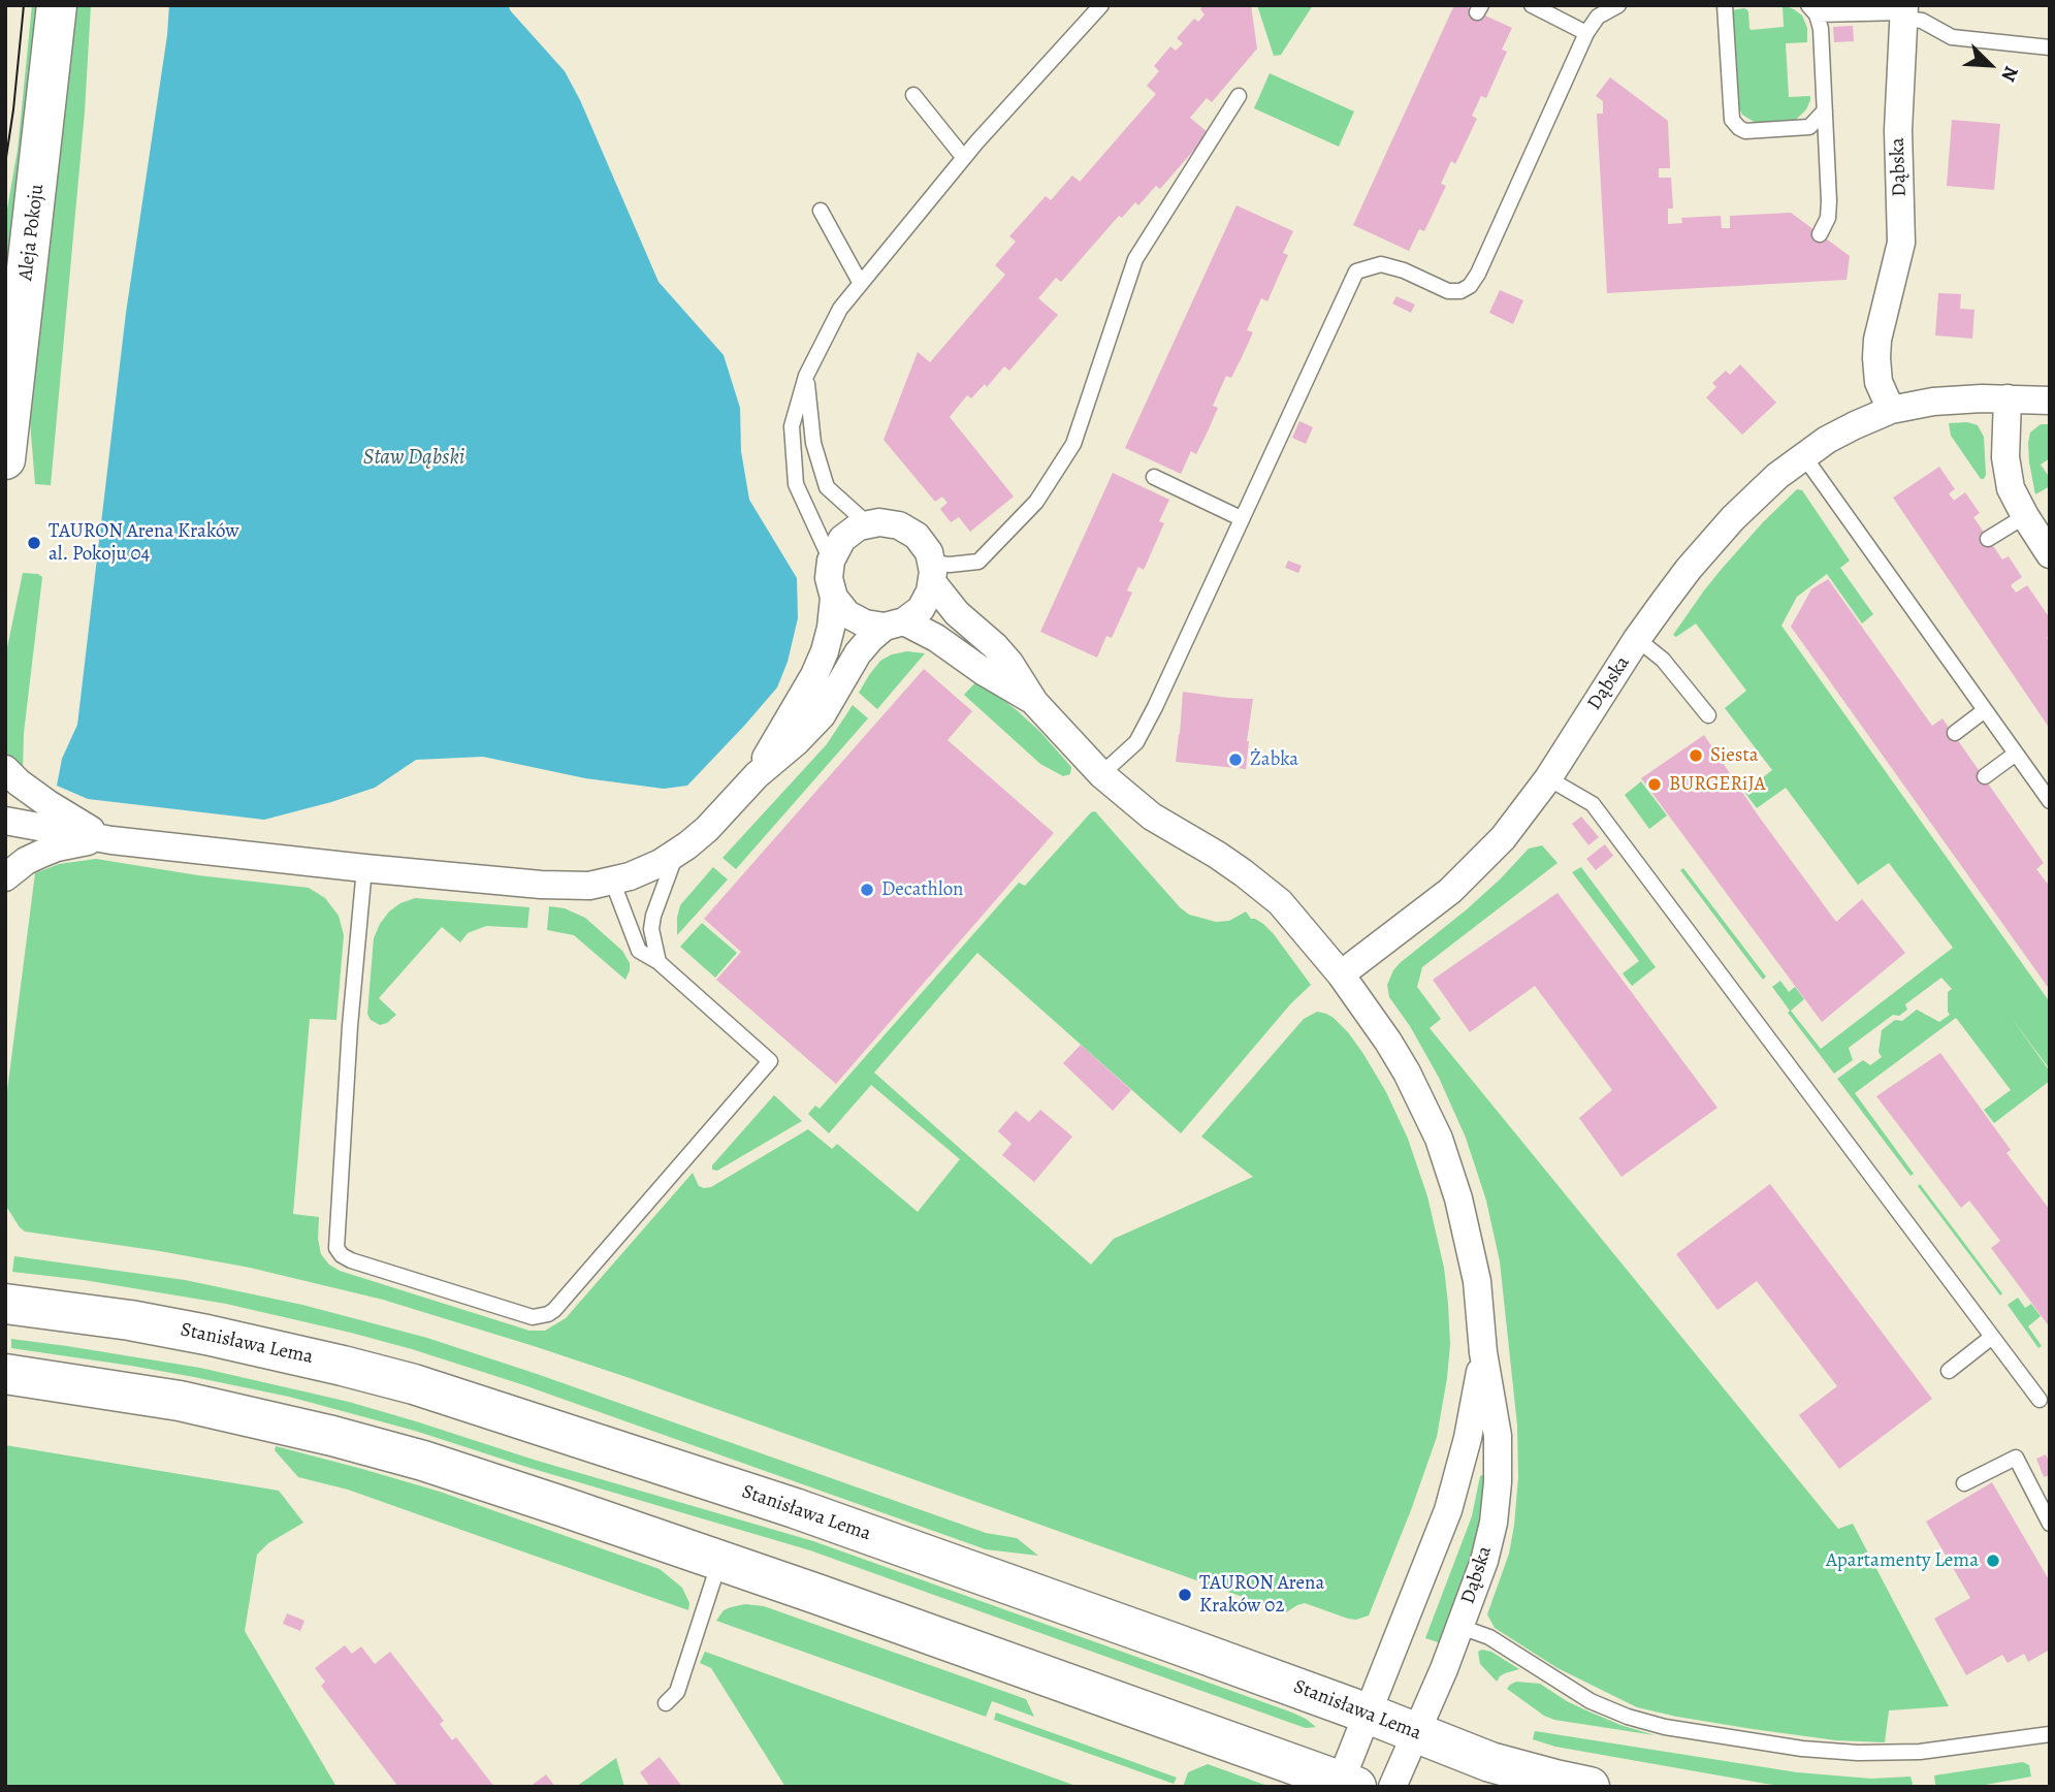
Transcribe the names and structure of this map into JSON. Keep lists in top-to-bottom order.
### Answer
{
  "streets": {
    "main road": ["Aleja Pokoju", "Stanisława Lema"],
    "street": ["Dąbska"]
  },
  "crossings": [
    ["Dąbska", "Stanisława Lema"]
  ],
  "water": ["Staw Dąbski"],
  "places": [
    "TAURON Arena Kraków al. Pokoju 04",
    "Siesta",
    "Żabka",
    "BURGERiJA",
    "Decathlon",
    "Apartamenty Lema",
    "TAURON Arena Kraków 02"
  ],
  "north": "bottom right"
}
